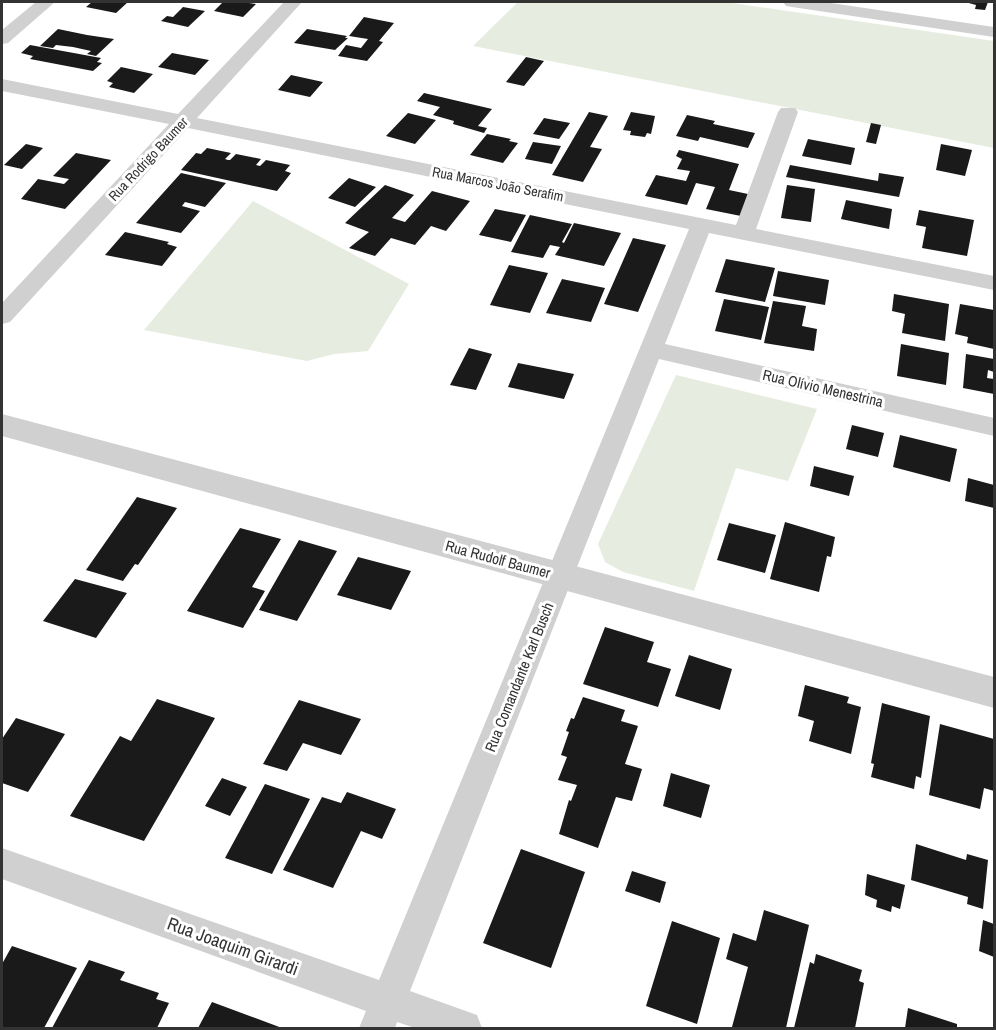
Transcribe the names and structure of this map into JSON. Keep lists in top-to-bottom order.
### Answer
{
  "streets": {
    "street": [
      "Rua Rodrigo Baumer",
      "Rua Marcos João Serafim",
      "Rua Olívio Menestrina",
      "Rua Rudolf Baumer",
      "Rua Comandante Karl Busch",
      "Rua Joaquim Girardi"
    ]
  },
  "crossings": [
    ["Rua Rodrigo Baumer", "Rua Marcos João Serafim"],
    ["Rua Marcos João Serafim", "Rua Comandante Karl Busch"],
    ["Rua Olívio Menestrina", "Rua Comandante Karl Busch"],
    ["Rua Rudolf Baumer", "Rua Comandante Karl Busch"],
    ["Rua Comandante Karl Busch", "Rua Joaquim Girardi"]
  ]
}
